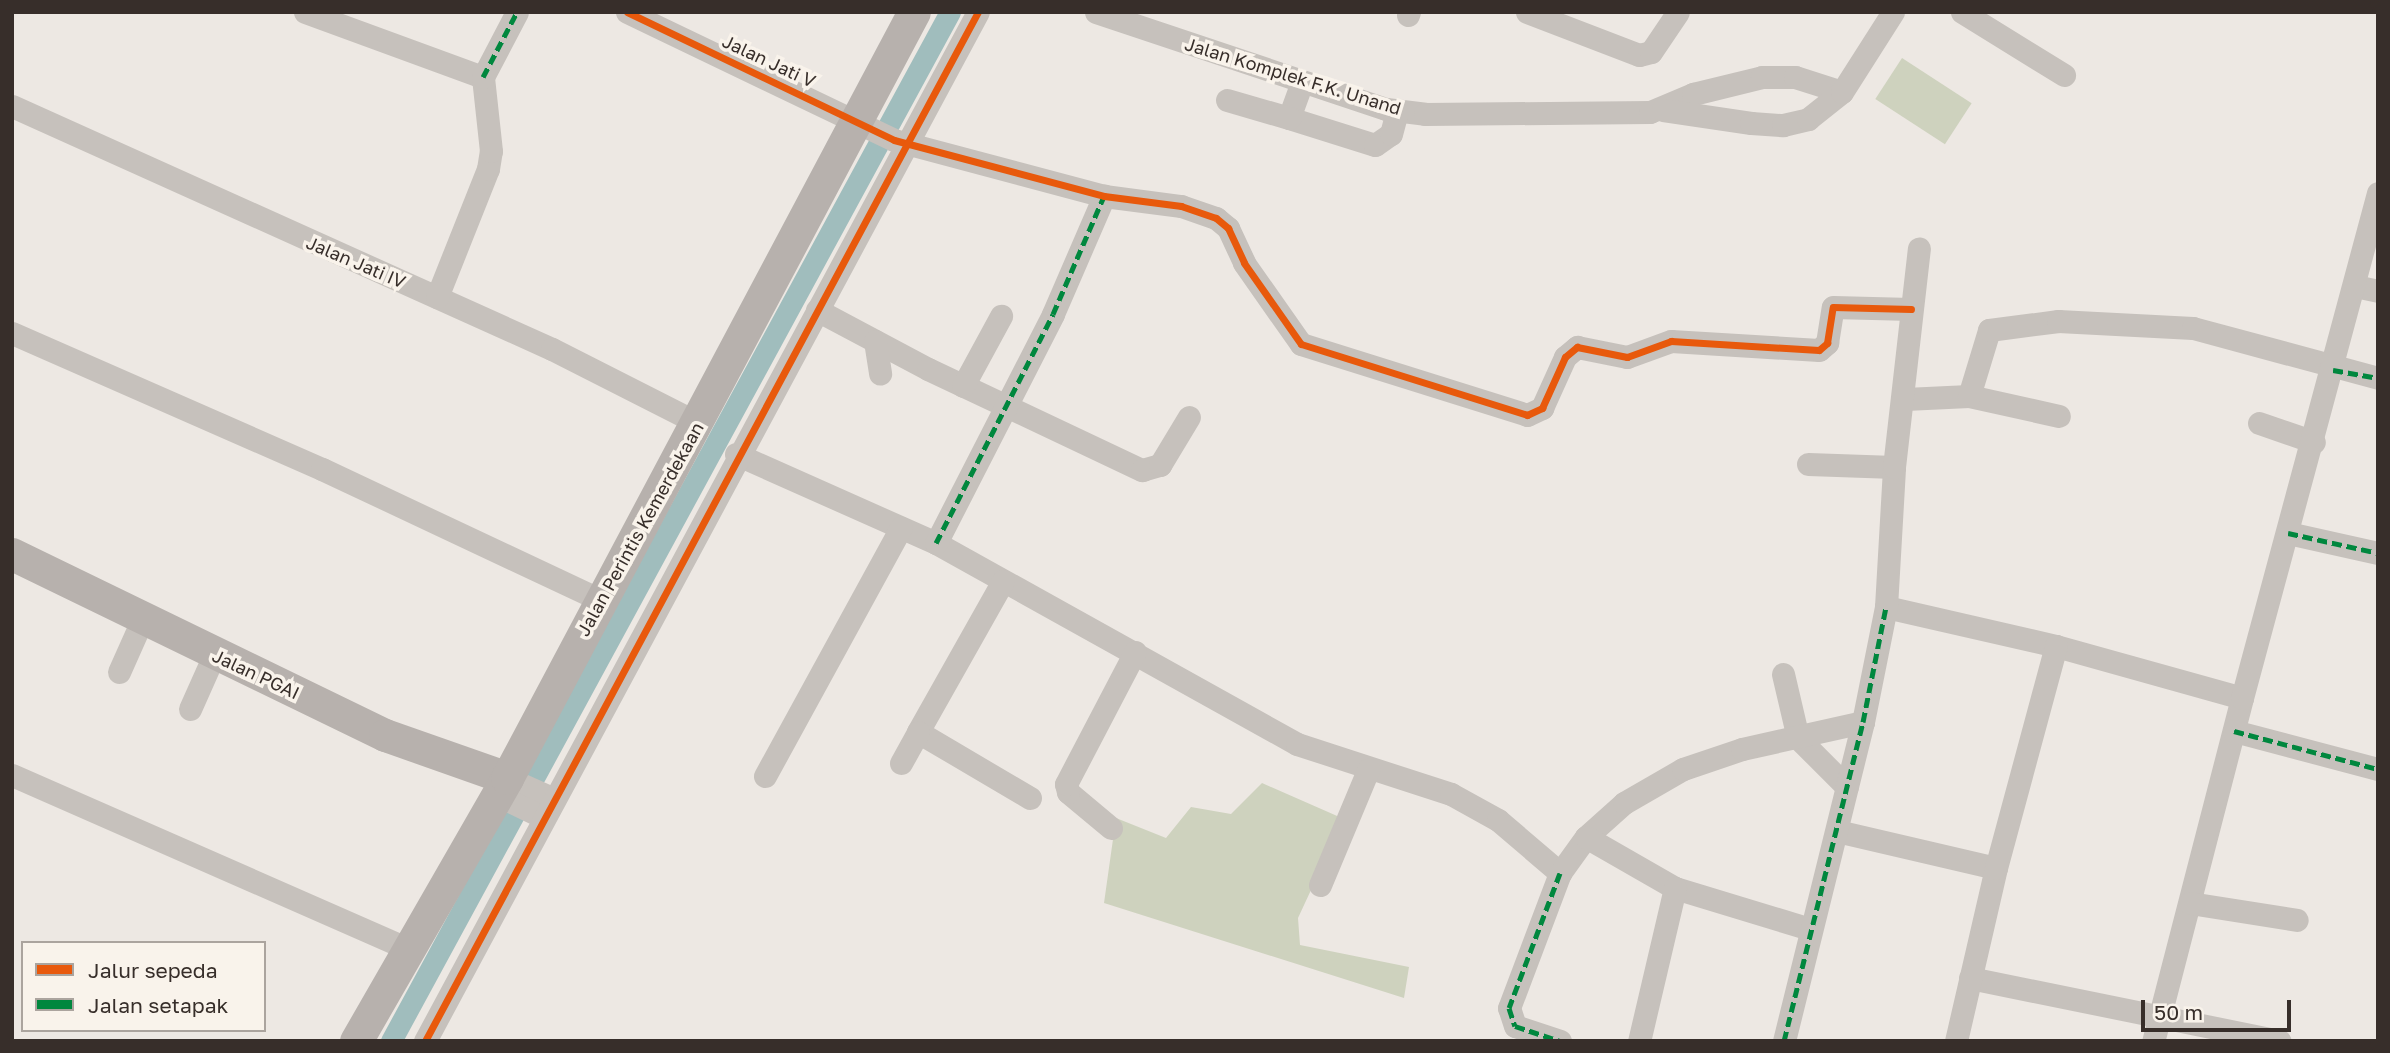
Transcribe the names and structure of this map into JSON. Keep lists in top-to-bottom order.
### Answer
{
  "streets": {
    "main road": ["Jalan Perintis Kemerdekaan", "Jalan PGAI"],
    "street": ["Jalan Jati V", "Jalan Komplek F.K. Unand", "Jalan Jati IV"]
  },
  "crossings": [
    ["Jalan Jati V", "Jalan Perintis Kemerdekaan"],
    ["Jalan Jati IV", "Jalan Perintis Kemerdekaan"],
    ["Jalan Perintis Kemerdekaan", "Jalan PGAI"]
  ],
  "legend": ["Jalur sepeda", "Jalan setapak"],
  "scale_bar": "50 m"
}
